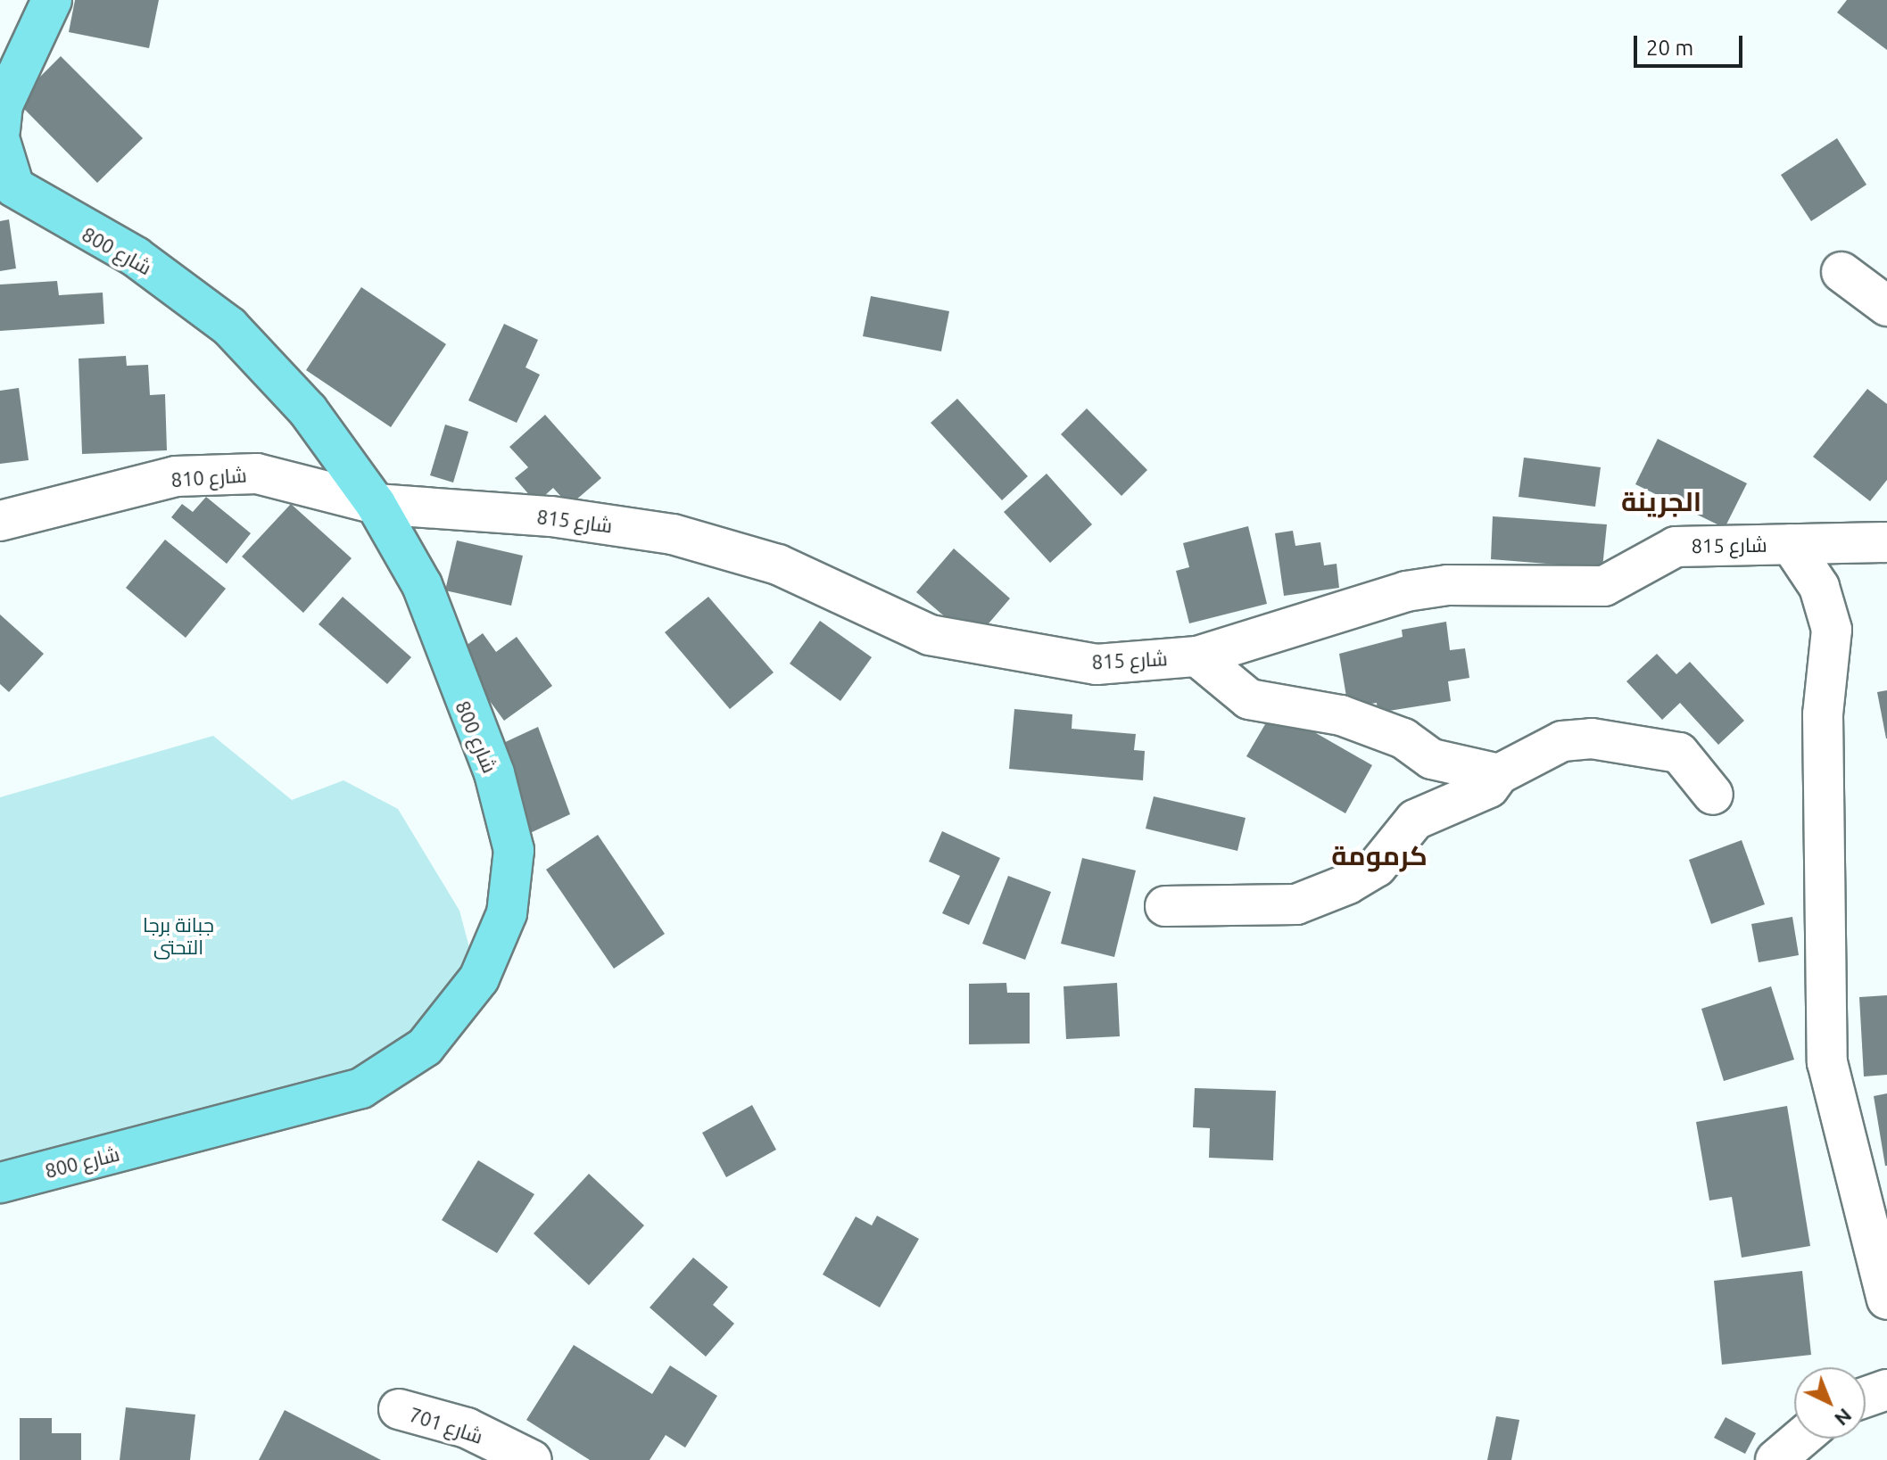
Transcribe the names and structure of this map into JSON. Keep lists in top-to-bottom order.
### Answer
{
  "streets": {
    "main road": ["شارع 800"],
    "street": ["شارع 810", "شارع 815", "شارع 701"]
  },
  "crossings": [
    ["شارع 800", "شارع 810"],
    ["شارع 800", "شارع 815"],
    ["شارع 810", "شارع 815"]
  ],
  "districts": ["الجرينة", "كرمومة"],
  "parks": ["جبانة برجا التحتى"],
  "scale_bar": "20 m",
  "north": "bottom right"
}
